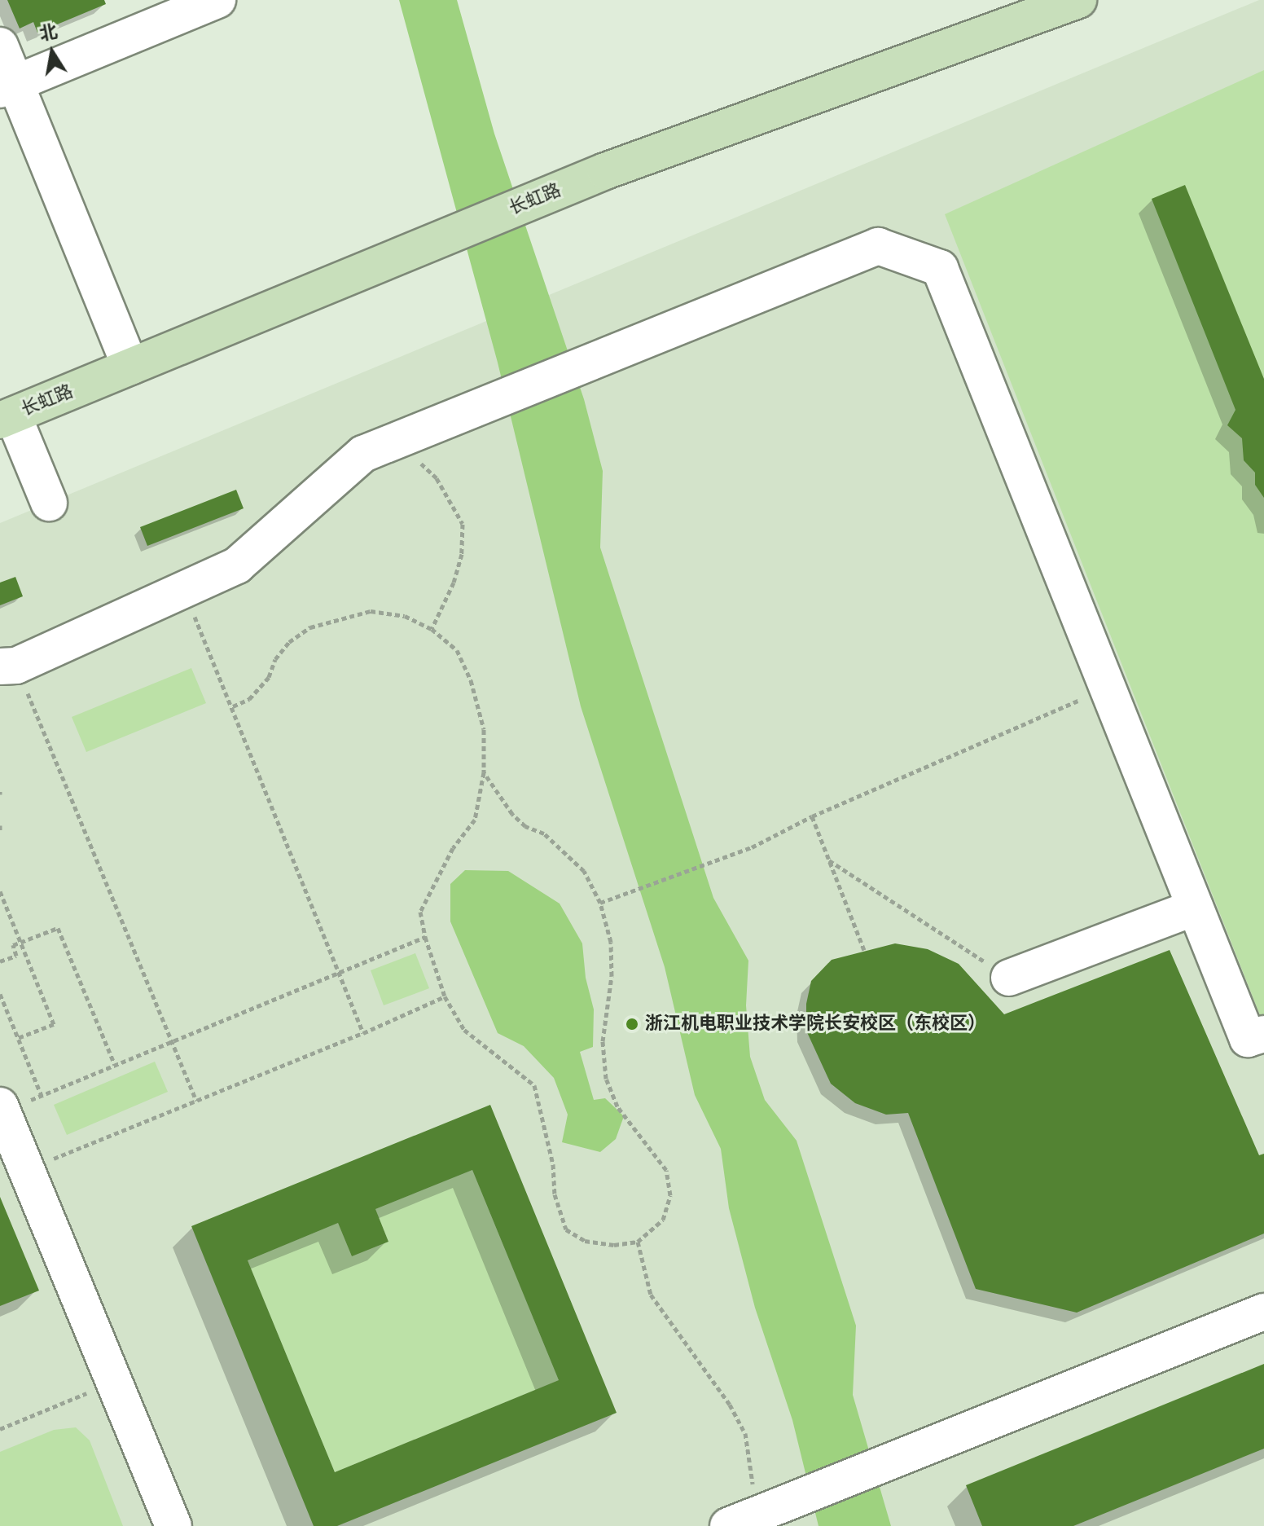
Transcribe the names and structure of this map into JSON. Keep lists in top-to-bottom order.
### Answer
{
  "streets": {
    "main road": ["长虹路"]
  },
  "places": ["浙江机电职业技术学院长安校区（东校区）"],
  "north": "top"
}
